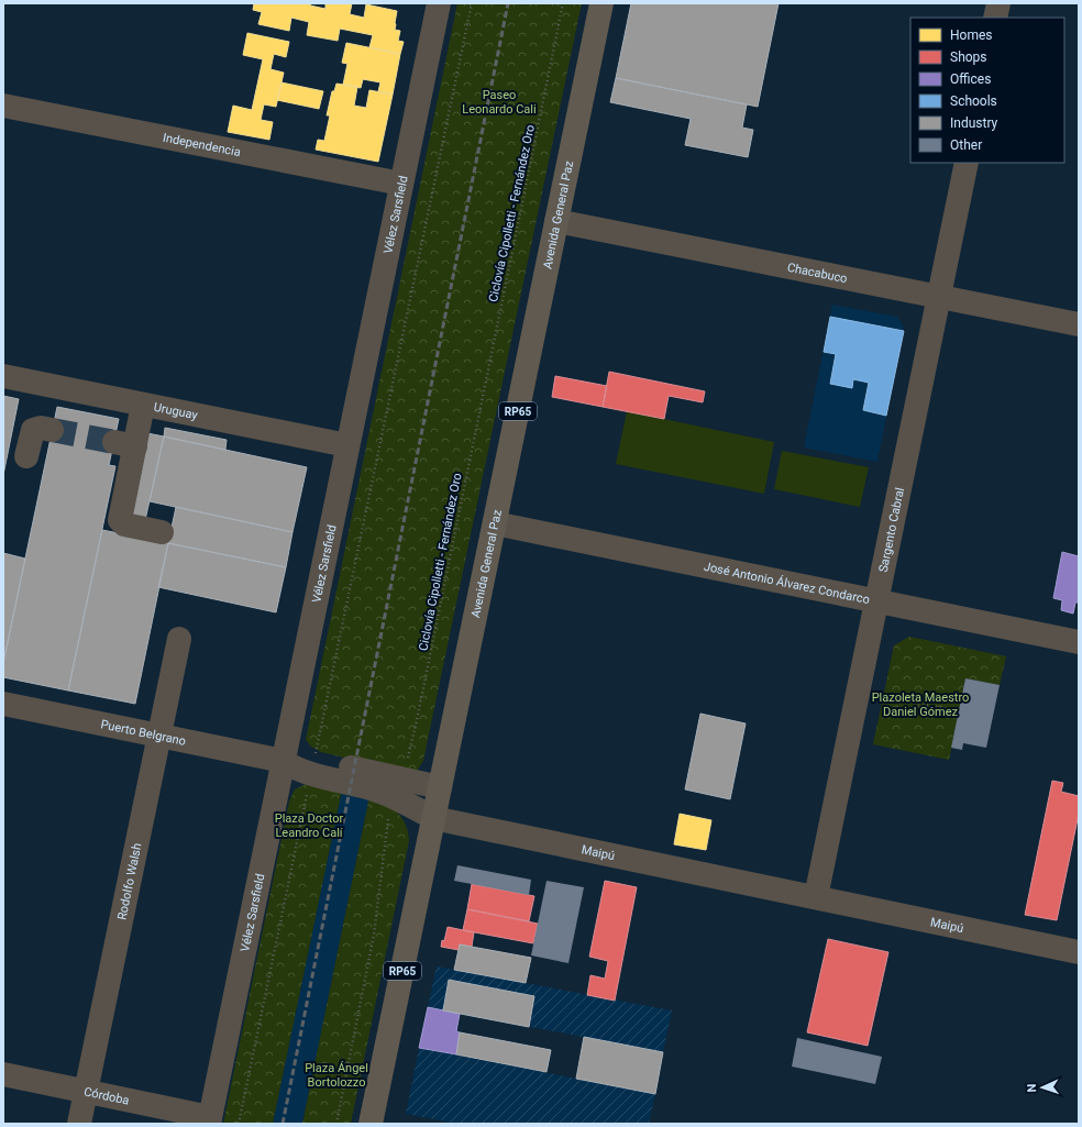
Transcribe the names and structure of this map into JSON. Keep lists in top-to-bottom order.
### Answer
{
  "streets": {
    "main road": ["Avenida General Paz", "RP65"],
    "street": [
      "Independencia",
      "Vélez Sarsfield",
      "Chacabuco",
      "Uruguay",
      "Sargento Cabral",
      "José Antonio Álvarez Condarco",
      "Puerto Belgrano",
      "Maipú",
      "Rodolfo Walsh",
      "Córdoba"
    ],
    "path": ["Ciclovía Cipolletti - Fernández Oro"]
  },
  "crossings": [
    ["Independencia", "Vélez Sarsfield"],
    ["Ciclovía Cipolletti - Fernández Oro", "Maipú"],
    ["Vélez Sarsfield", "Uruguay"],
    ["Vélez Sarsfield", "Puerto Belgrano"],
    ["Vélez Sarsfield", "Maipú"],
    ["Vélez Sarsfield", "Córdoba"],
    ["Avenida General Paz", "Chacabuco"],
    ["Avenida General Paz", "José Antonio Álvarez Condarco"],
    ["Avenida General Paz", "Maipú"],
    ["Chacabuco", "Sargento Cabral"],
    ["Sargento Cabral", "José Antonio Álvarez Condarco"],
    ["Sargento Cabral", "Maipú"],
    ["Puerto Belgrano", "Maipú"],
    ["Puerto Belgrano", "Rodolfo Walsh"],
    ["Rodolfo Walsh", "Córdoba"]
  ],
  "parks": [
    "Paseo Leonardo Cali",
    "Plazoleta Maestro Daniel Gómez",
    "Plaza Doctor Leandro Calí",
    "Plaza Ángel Bortolozzo"
  ],
  "legend": [
    "Homes",
    "Shops",
    "Offices",
    "Schools",
    "Industry",
    "Other"
  ],
  "north": "left"
}
